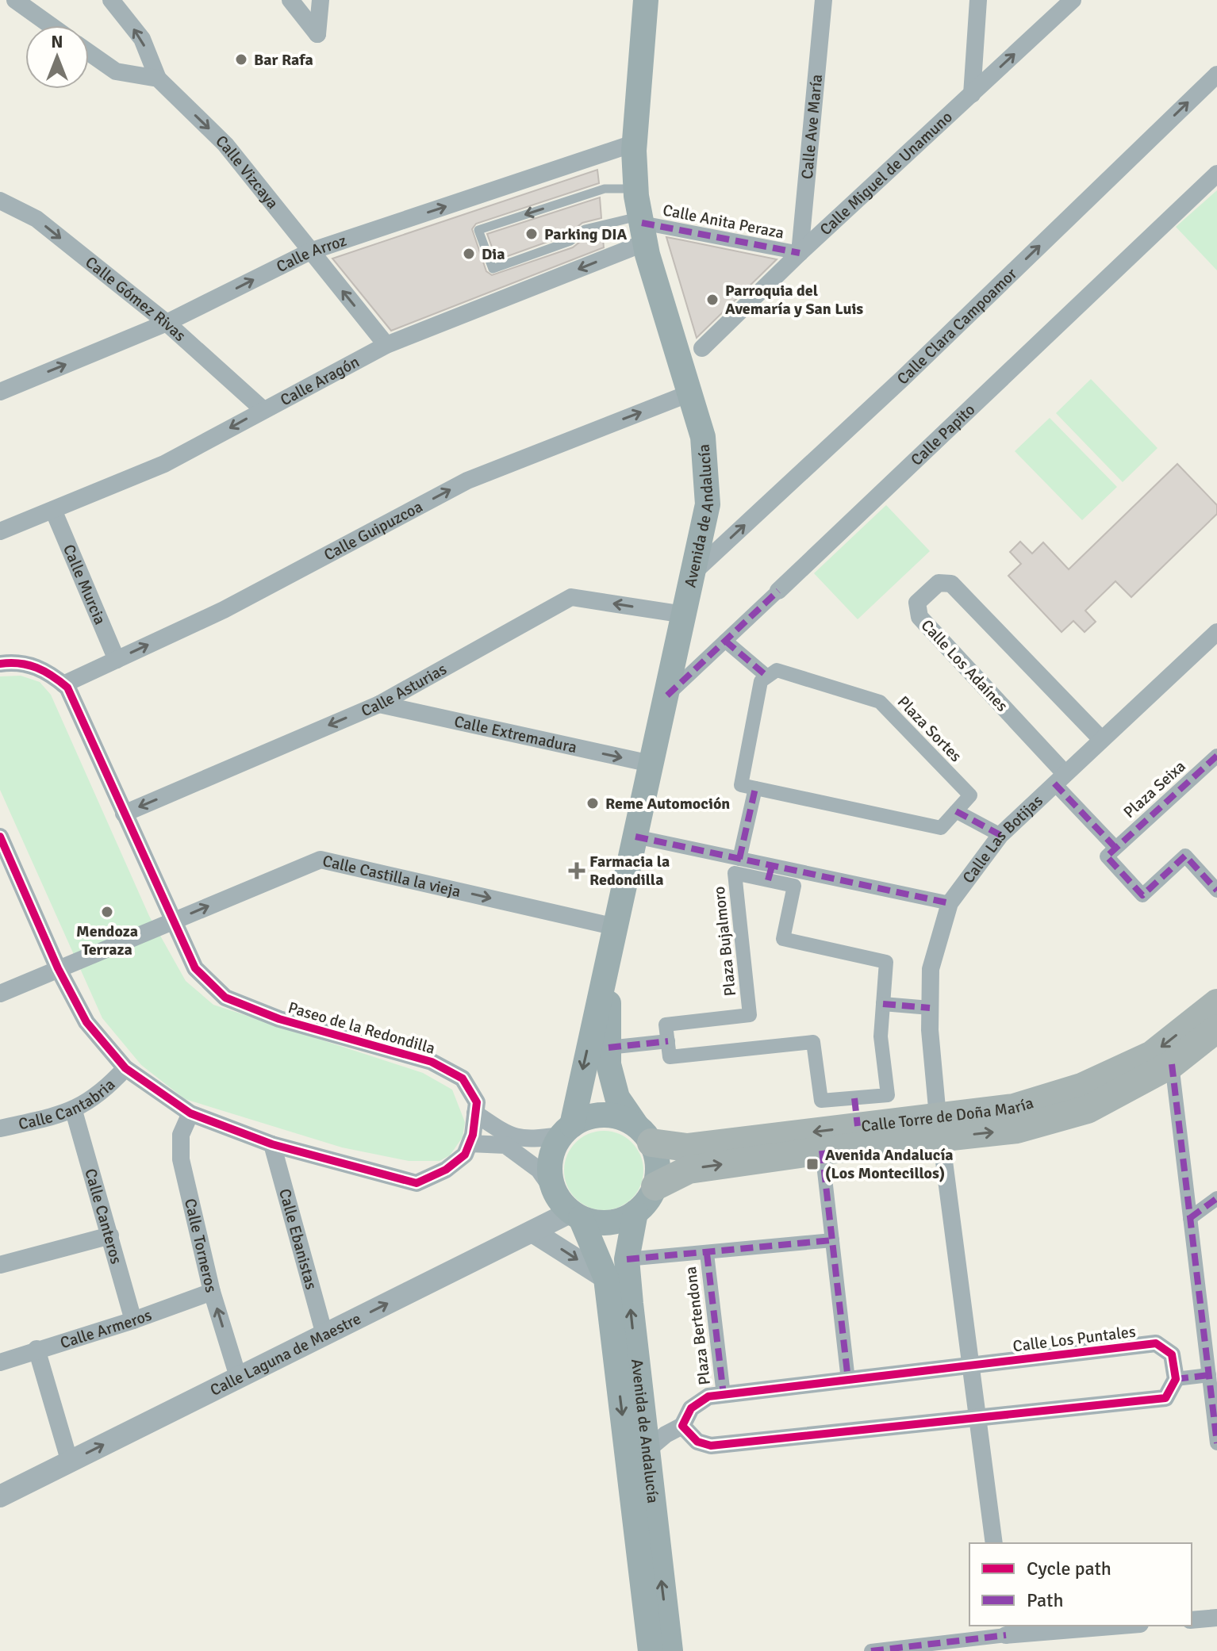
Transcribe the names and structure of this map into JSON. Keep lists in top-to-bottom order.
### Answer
{
  "streets": {
    "main road": ["Avenida de Andalucía", "Calle Torre de Doña María"],
    "street": [
      "Calle Ave María",
      "Calle Vizcaya",
      "Calle Miguel de Unamuno",
      "Calle Anita Peraza",
      "Calle Arroz",
      "Calle Gómez Rivas",
      "Calle Clara Campoamor",
      "Calle Aragón",
      "Calle Papito",
      "Calle Guipuzcoa",
      "Calle Murcia",
      "Calle Los Adaínes",
      "Calle Asturias",
      "Plaza Sortes",
      "Calle Extremadura",
      "Plaza Seixa",
      "Calle Las Botijas",
      "Calle Castilla la vieja",
      "Plaza Bujalmoro",
      "Paseo de la Redondilla",
      "Calle Cantabria",
      "Calle Canteros",
      "Calle Ebanistas",
      "Calle Torneros",
      "Plaza Bertendona",
      "Calle Armeros",
      "Calle Los Puntales",
      "Calle Laguna de Maestre"
    ]
  },
  "crossings": [
    ["Calle Ave María", "Calle Miguel de Unamuno"],
    ["Calle Ave María", "Calle Anita Peraza"],
    ["Calle Vizcaya", "Calle Arroz"],
    ["Calle Vizcaya", "Calle Aragón"],
    ["Calle Miguel de Unamuno", "Calle Anita Peraza"],
    ["Calle Anita Peraza", "Calle Aragón"],
    ["Calle Anita Peraza", "Avenida de Andalucía"],
    ["Calle Arroz", "Calle Gómez Rivas"],
    ["Calle Arroz", "Avenida de Andalucía"],
    ["Calle Gómez Rivas", "Calle Aragón"],
    ["Calle Clara Campoamor", "Avenida de Andalucía"],
    ["Calle Aragón", "Avenida de Andalucía"],
    ["Calle Aragón", "Calle Murcia"],
    ["Calle Papito", "Avenida de Andalucía"],
    ["Avenida de Andalucía", "Calle Guipuzcoa"],
    ["Avenida de Andalucía", "Calle Asturias"],
    ["Avenida de Andalucía", "Calle Extremadura"],
    ["Avenida de Andalucía", "Calle Castilla la vieja"],
    ["Avenida de Andalucía", "Calle Torre de Doña María"],
    ["Avenida de Andalucía", "Plaza Bertendona"],
    ["Avenida de Andalucía", "Calle Los Puntales"],
    ["Avenida de Andalucía", "Calle Laguna de Maestre"],
    ["Calle Guipuzcoa", "Calle Murcia"],
    ["Calle Guipuzcoa", "Paseo de la Redondilla"],
    ["Calle Los Adaínes", "Calle Las Botijas"],
    ["Calle Asturias", "Calle Extremadura"],
    ["Calle Asturias", "Paseo de la Redondilla"],
    ["Calle Las Botijas", "Calle Torre de Doña María"],
    ["Calle Las Botijas", "Calle Los Puntales"],
    ["Calle Castilla la vieja", "Paseo de la Redondilla"],
    ["Calle Cantabria", "Calle Canteros"],
    ["Calle Torre de Doña María", "Calle Laguna de Maestre"],
    ["Calle Canteros", "Calle Armeros"],
    ["Calle Ebanistas", "Calle Laguna de Maestre"],
    ["Calle Torneros", "Calle Armeros"],
    ["Calle Torneros", "Calle Laguna de Maestre"],
    ["Plaza Bertendona", "Calle Los Puntales"]
  ],
  "one_way": [
    "Calle Arroz",
    "Calle Gómez Rivas",
    "Calle Clara Campoamor",
    "Calle Aragón",
    "Calle Guipuzcoa",
    "Calle Asturias",
    "Calle Extremadura",
    "Calle Castilla la vieja",
    "Calle Laguna de Maestre"
  ],
  "places": {
    "other": [
      "Bar Rafa",
      "Parking DIA",
      "Dia",
      "Parroquia del Avemaría y San Luis",
      "Reme Automoción",
      "Mendoza Terraza"
    ],
    "health": ["Farmacia la Redondilla"],
    "transit": ["Avenida Andalucía (Los Montecillos)"]
  },
  "legend": ["Cycle path", "Path"],
  "north": "top"
}
